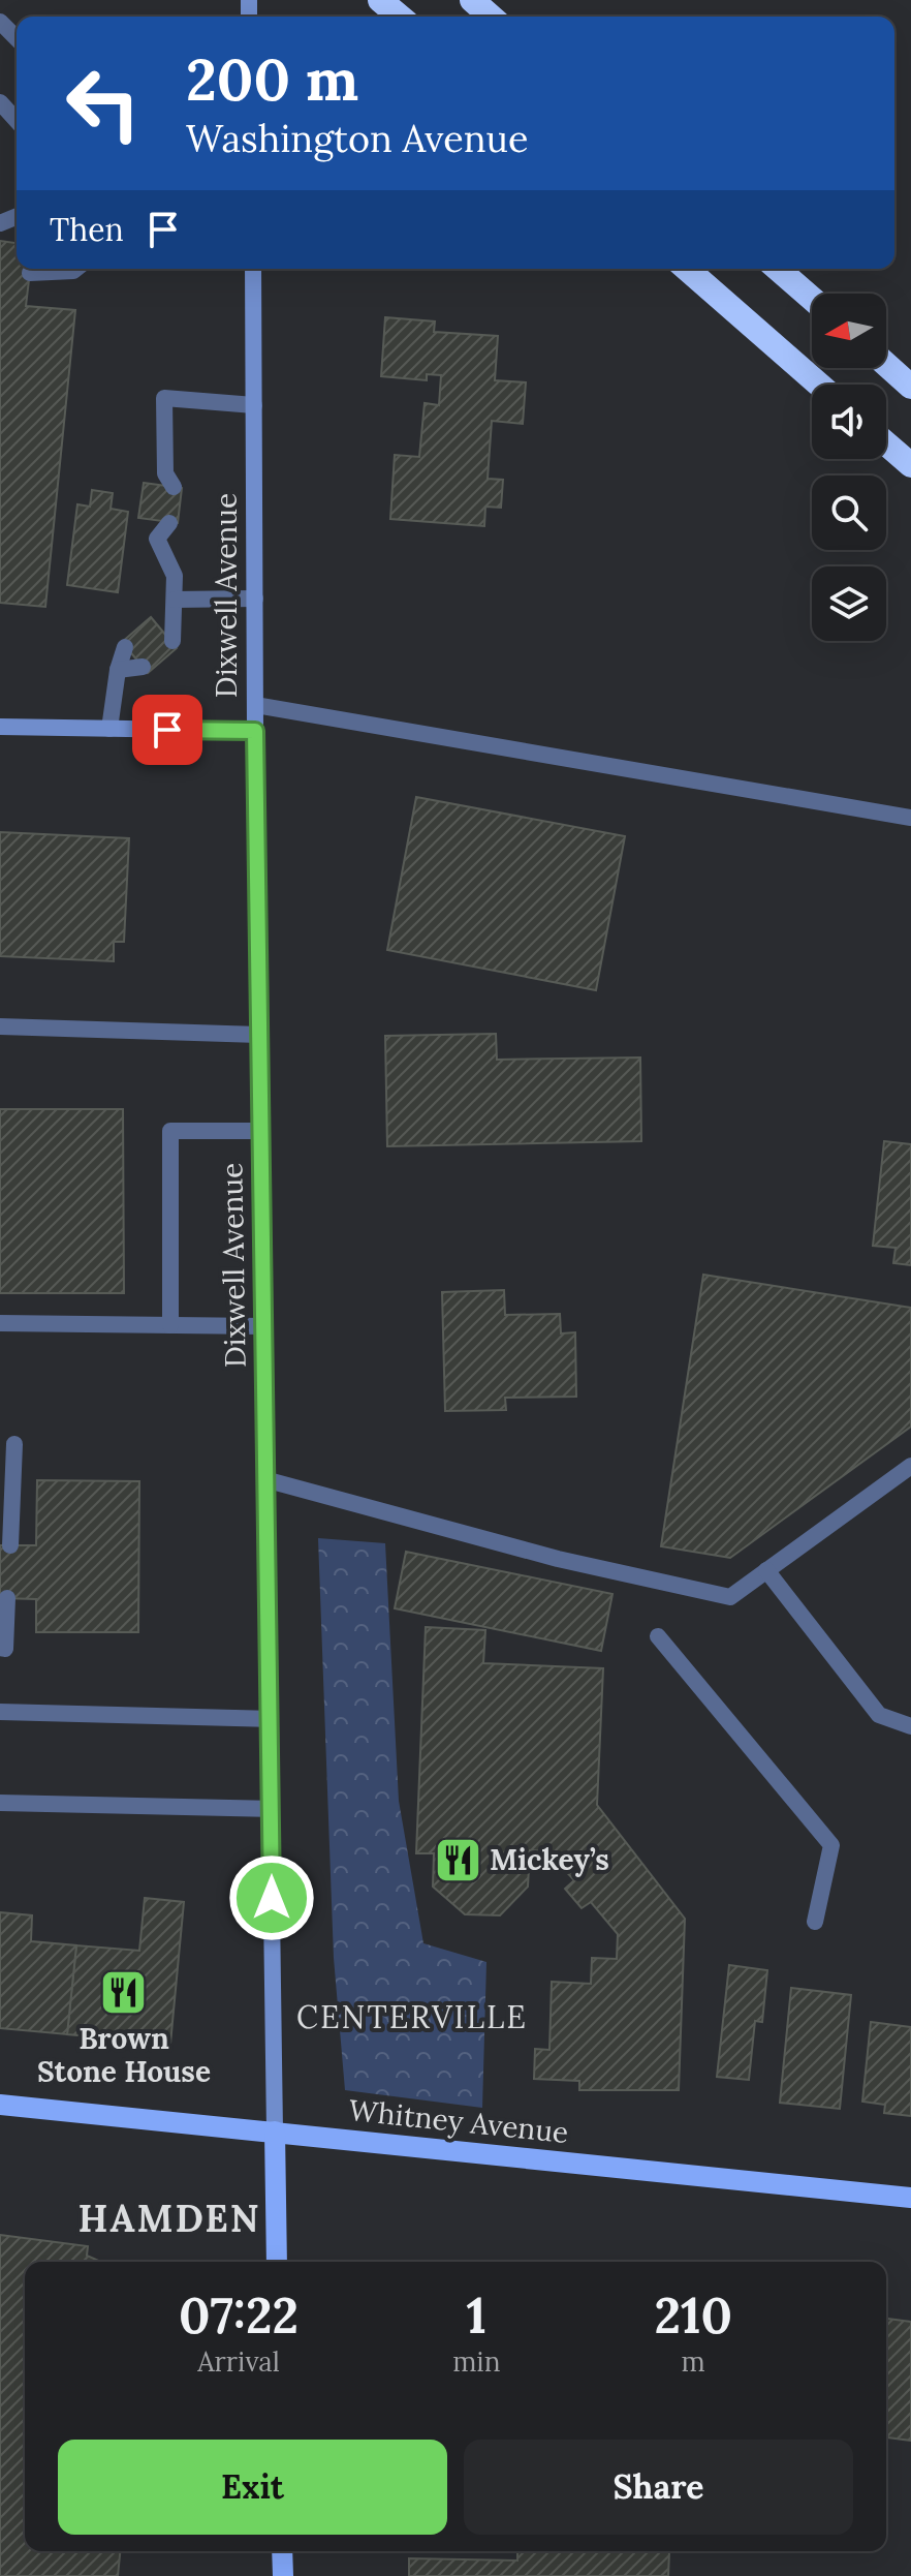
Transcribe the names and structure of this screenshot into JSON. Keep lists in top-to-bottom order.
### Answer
{
  "streets": {
    "main road": ["Dixwell Avenue", "Whitney Avenue"]
  },
  "crossings": [
    ["Dixwell Avenue", "Whitney Avenue"]
  ],
  "districts": ["CENTERVILLE", "HAMDEN"],
  "places": {
    "restaurant": ["Mickey’s", "Brown Stone House"]
  },
  "north": "left",
  "page": {
    "turn": ["200 m", "Washington Avenue"],
    "then": "Then",
    "eta": [
      "07:22",
      "Arrival",
      "1",
      "min",
      "210",
      "m"
    ],
    "buttons": ["Exit", "Share"]
  }
}
